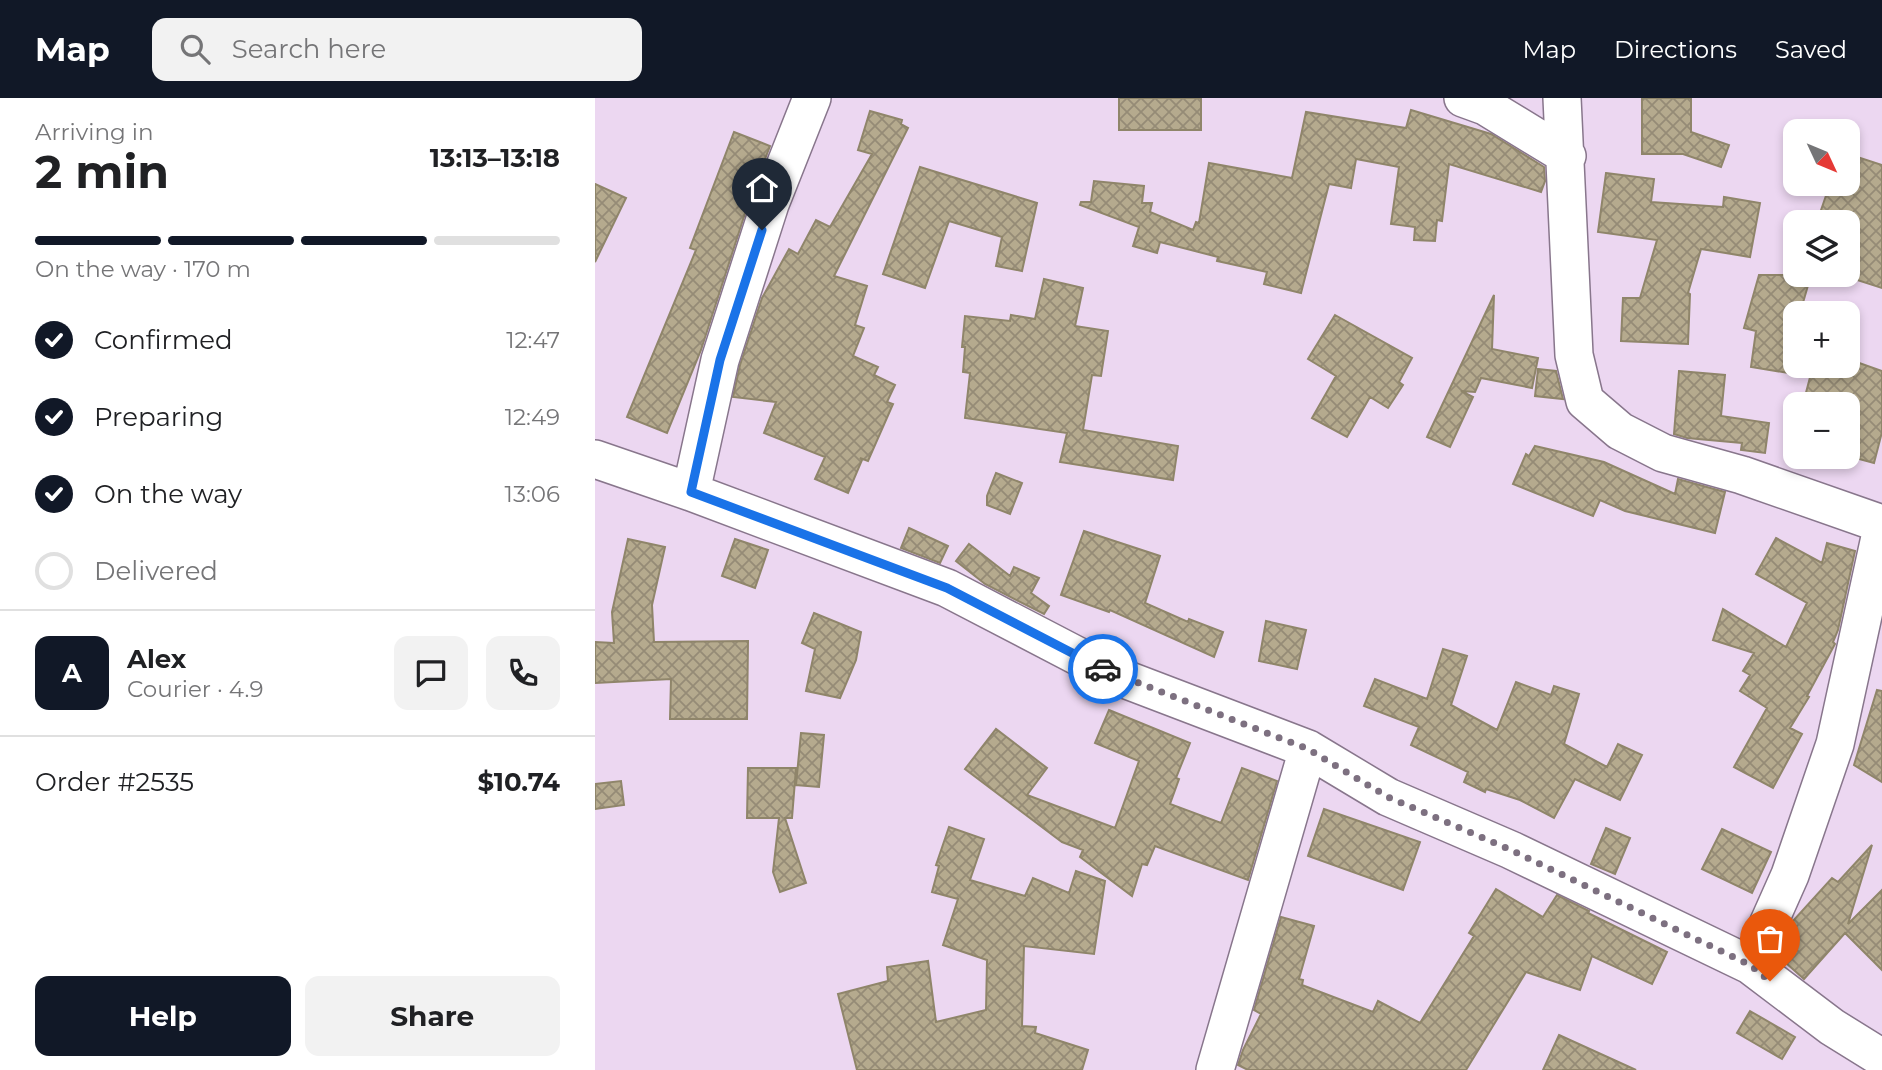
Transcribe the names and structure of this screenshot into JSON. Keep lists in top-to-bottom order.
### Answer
{
  "north": "bottom right",
  "page": {
    "header": "Map",
    "search": "Search here",
    "nav": ["Map", "Directions", "Saved"],
    "heading": ["2 min", "Arriving in", "13:13–13:18"],
    "panel": [
      "Alex",
      "Courier · 4.9",
      "Order #2535",
      "$10.74"
    ],
    "map_buttons": ["+", "−"],
    "bar": "On the way · 170 m",
    "list": [
      ["Confirmed", "12:47"],
      ["Preparing", "12:49"],
      ["On the way", "13:06"],
      "Delivered"
    ],
    "round": "A",
    "buttons": ["Help", "Share"]
  }
}
